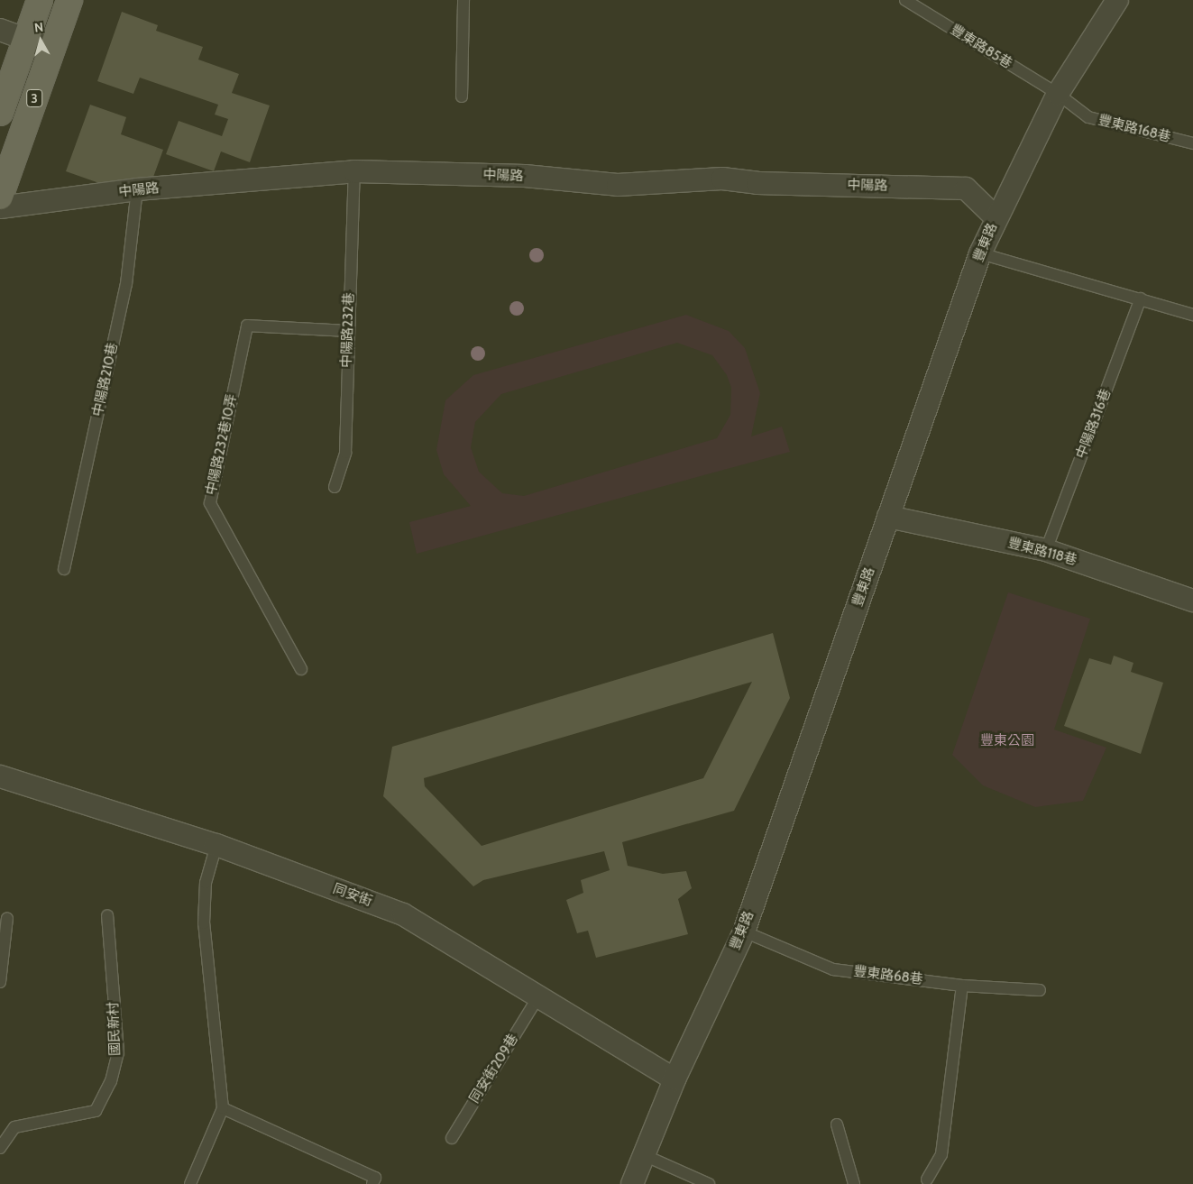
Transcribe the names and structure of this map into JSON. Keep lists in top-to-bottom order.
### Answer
{
  "streets": {
    "main road": ["3"],
    "street": [
      "中陽路",
      "豐東路",
      "豐東路118巷",
      "同安街"
    ],
    "lane": [
      "豐東路85巷",
      "豐東路168巷",
      "中陽路232巷",
      "中陽路210巷",
      "中陽路316巷",
      "中陽路232巷10弄",
      "豐東路68巷",
      "國民新村",
      "同安街209巷"
    ]
  },
  "crossings": [
    ["豐東路85巷", "豐東路168巷"],
    ["豐東路85巷", "豐東路"],
    ["豐東路168巷", "豐東路"],
    ["中陽路", "豐東路"],
    ["中陽路", "中陽路232巷"],
    ["中陽路", "中陽路210巷"],
    ["豐東路", "豐東路118巷"],
    ["豐東路", "同安街"],
    ["豐東路", "豐東路68巷"],
    ["中陽路232巷", "中陽路232巷10弄"],
    ["中陽路316巷", "豐東路118巷"],
    ["同安街", "同安街209巷"]
  ],
  "parks": ["豐東公園"],
  "north": "top"
}
